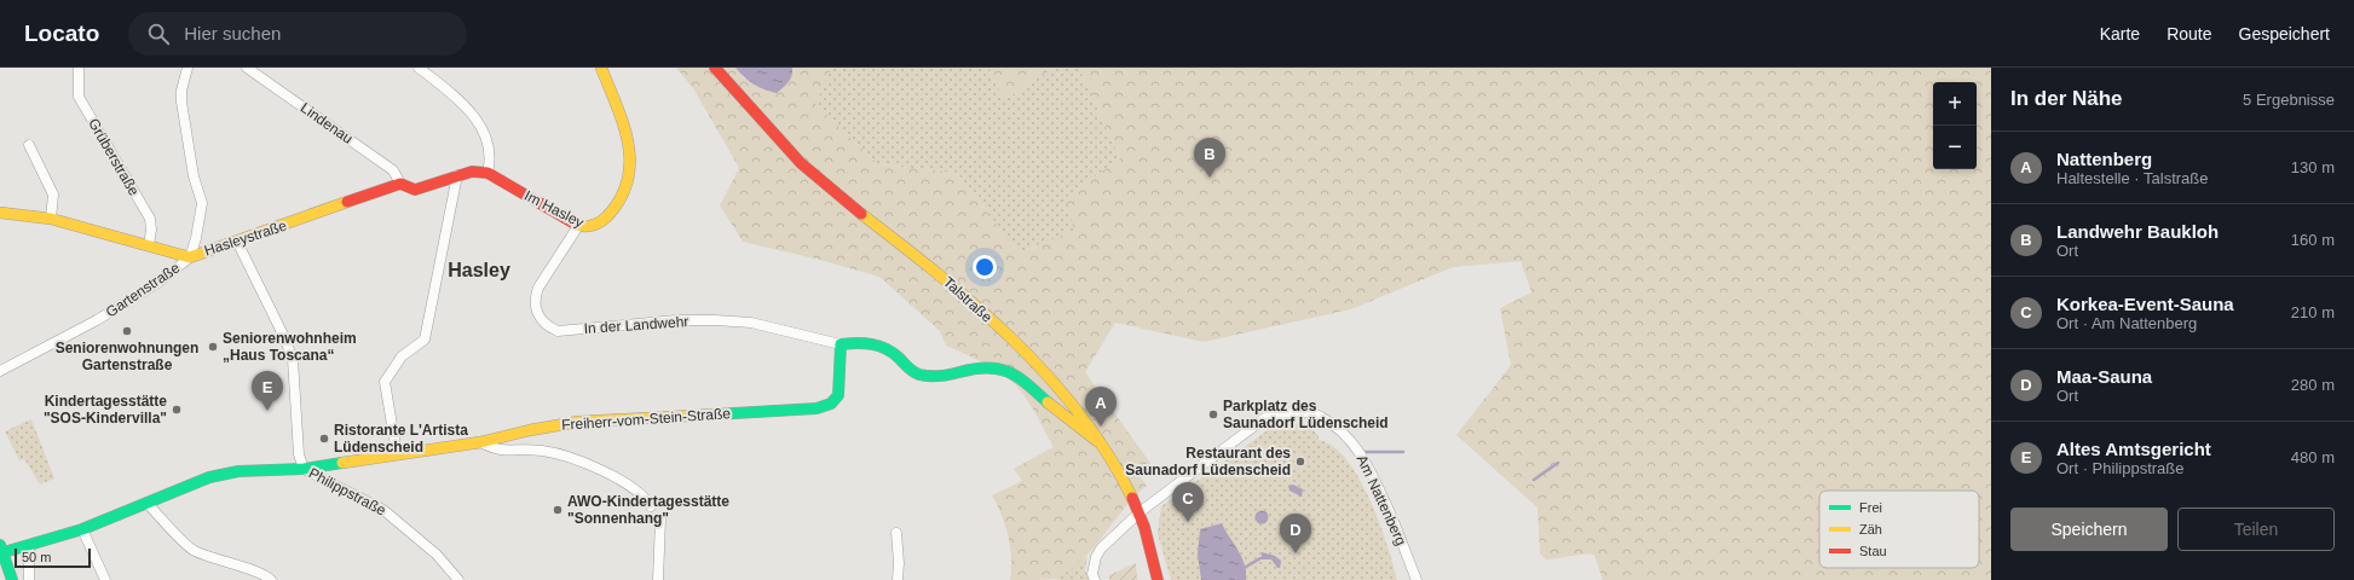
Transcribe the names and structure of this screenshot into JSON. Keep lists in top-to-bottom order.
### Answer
{
  "streets": {
    "street": [
      "Lindenau",
      "Grüberstraße",
      "Im Hasley",
      "Hasleystraße",
      "Gartenstraße",
      "Talstraße",
      "In der Landwehr",
      "Freiherr-vom-Stein-Straße",
      "Philippstraße",
      "Am Nattenberg"
    ]
  },
  "crossings": [
    ["Lindenau", "Hasleystraße"],
    ["Grüberstraße", "Hasleystraße"],
    ["Im Hasley", "Hasleystraße"],
    ["Im Hasley", "In der Landwehr"],
    ["Hasleystraße", "Gartenstraße"],
    ["Hasleystraße", "Philippstraße"],
    ["Talstraße", "Am Nattenberg"],
    ["In der Landwehr", "Freiherr-vom-Stein-Straße"],
    ["Freiherr-vom-Stein-Straße", "Philippstraße"]
  ],
  "districts": ["Hasley"],
  "places": [
    "Seniorenwohnungen Gartenstraße",
    "Seniorenwohnheim „Haus Toscana“",
    "Kindertagesstätte \"SOS-Kindervilla\"",
    "Parkplatz des Saunadorf Lüdenscheid",
    "Ristorante L'Artista Lüdenscheid",
    "Restaurant des Saunadorf Lüdenscheid",
    "AWO-Kindertagesstätte \"Sonnenhang\""
  ],
  "legend": ["Frei", "Zäh", "Stau"],
  "scale_bar": "50 m",
  "page": {
    "header": "Locato",
    "search": "Hier suchen",
    "nav": ["Karte", "Route", "Gespeichert"],
    "heading": ["In der Nähe", "5 Ergebnisse"],
    "map_buttons": ["+", "−"],
    "list": [
      {
        "mark": "A",
        "name": "Nattenberg",
        "note": "Haltestelle · Talstraße",
        "value": "130 m"
      },
      {
        "mark": "B",
        "name": "Landwehr Baukloh",
        "note": "Ort",
        "value": "160 m"
      },
      {
        "mark": "C",
        "name": "Korkea-Event-Sauna",
        "note": "Ort · Am Nattenberg",
        "value": "210 m"
      },
      {
        "mark": "D",
        "name": "Maa-Sauna",
        "note": "Ort",
        "value": "280 m"
      },
      {
        "mark": "E",
        "name": "Altes Amtsgericht",
        "note": "Ort · Philippstraße",
        "value": "480 m"
      }
    ],
    "pins": [
      "B",
      "E",
      "A",
      "C",
      "D"
    ],
    "buttons": ["Speichern", "Teilen"],
    "scale": "50 m"
  }
}
